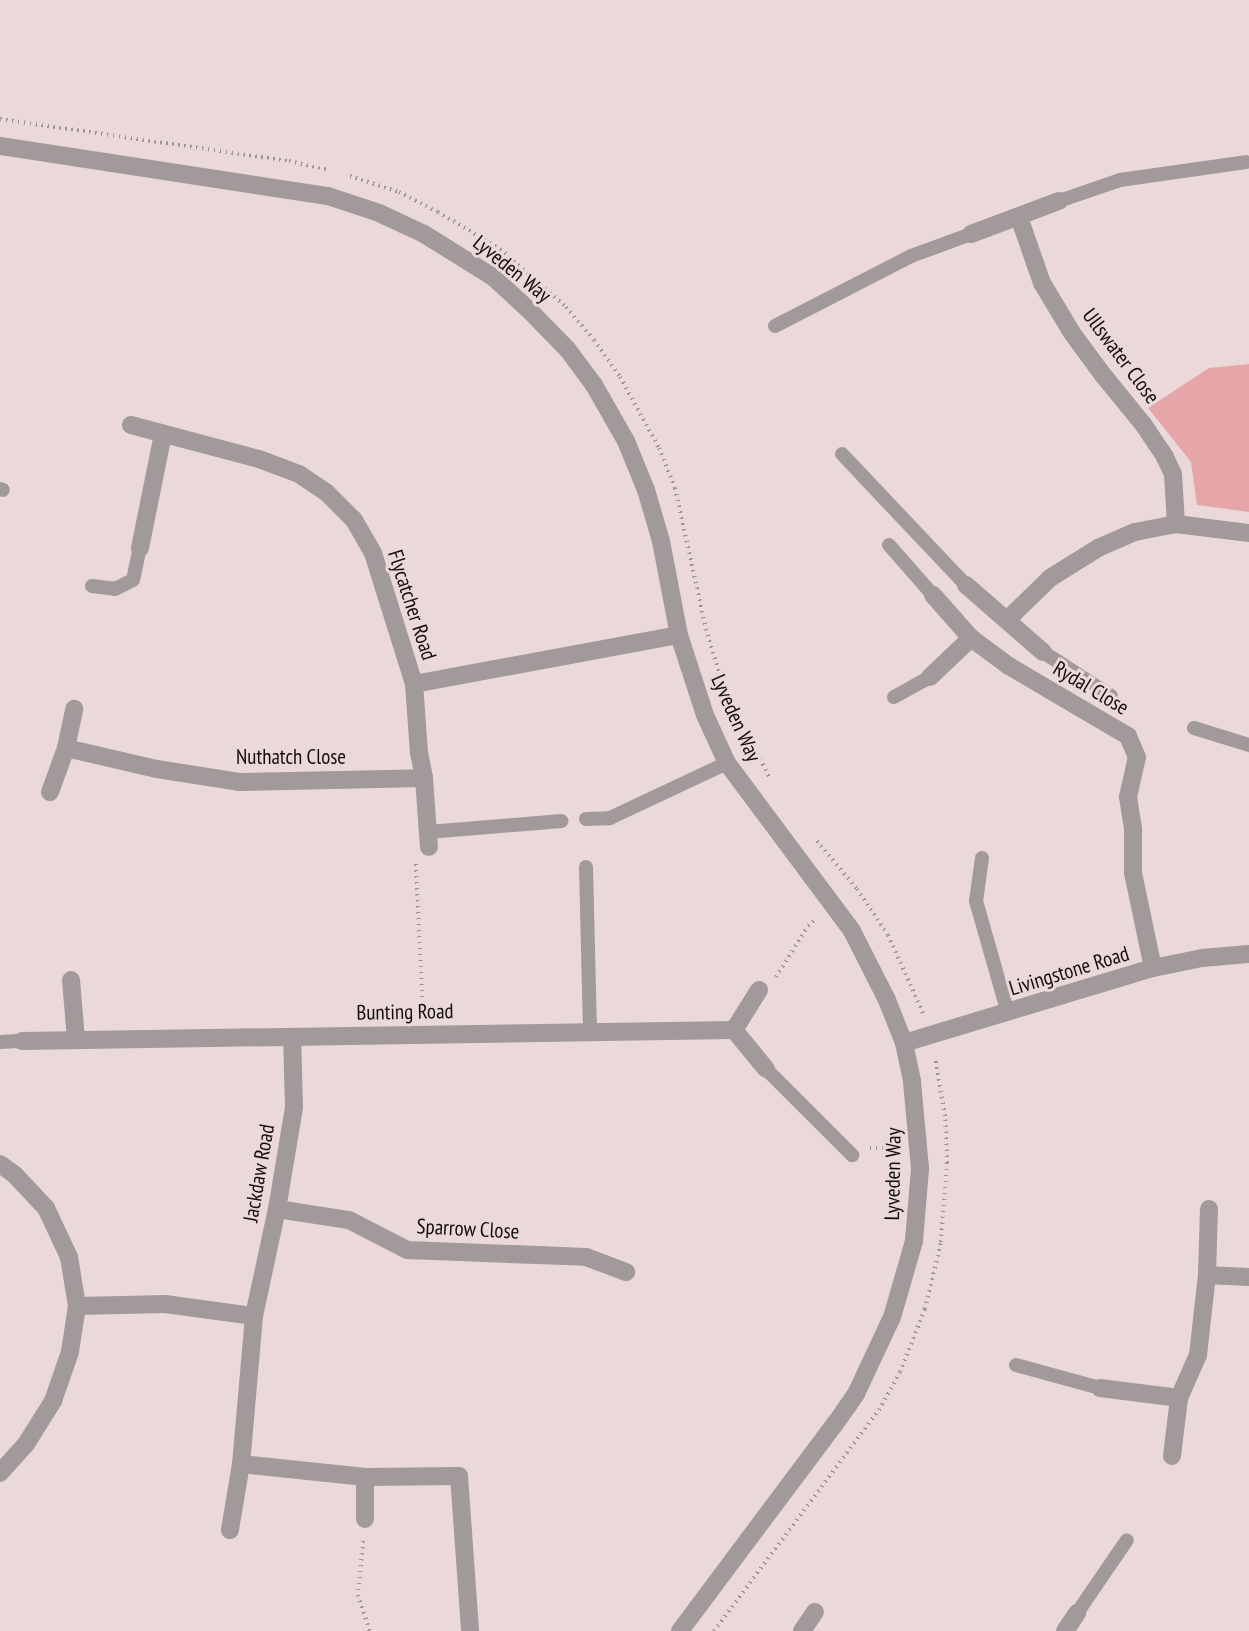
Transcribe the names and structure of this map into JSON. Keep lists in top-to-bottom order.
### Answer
{
  "streets": {
    "street": [
      "Lyveden Way",
      "Ullswater Close",
      "Flycatcher Road",
      "Rydal Close",
      "Nuthatch Close",
      "Livingstone Road",
      "Bunting Road",
      "Jackdaw Road",
      "Sparrow Close"
    ]
  },
  "crossings": [
    ["Lyveden Way", "Flycatcher Road"],
    ["Lyveden Way", "Livingstone Road"],
    ["Rydal Close", "Livingstone Road"],
    ["Bunting Road", "Jackdaw Road"],
    ["Jackdaw Road", "Sparrow Close"]
  ]
}
